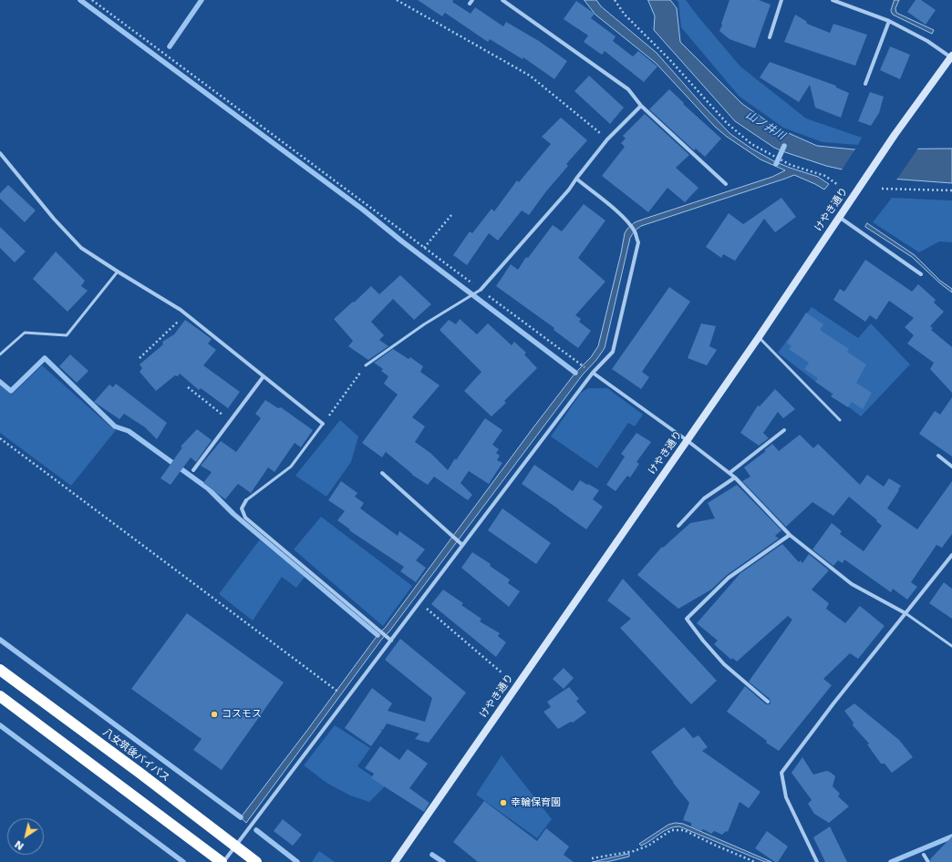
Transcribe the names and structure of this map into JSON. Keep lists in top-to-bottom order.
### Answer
{
  "streets": {
    "highway": ["八女筑後バイパス"],
    "street": ["けやき通り"]
  },
  "water": ["山ノ井川"],
  "places": ["コスモス", "幸輪保育園"],
  "north": "bottom left"
}
